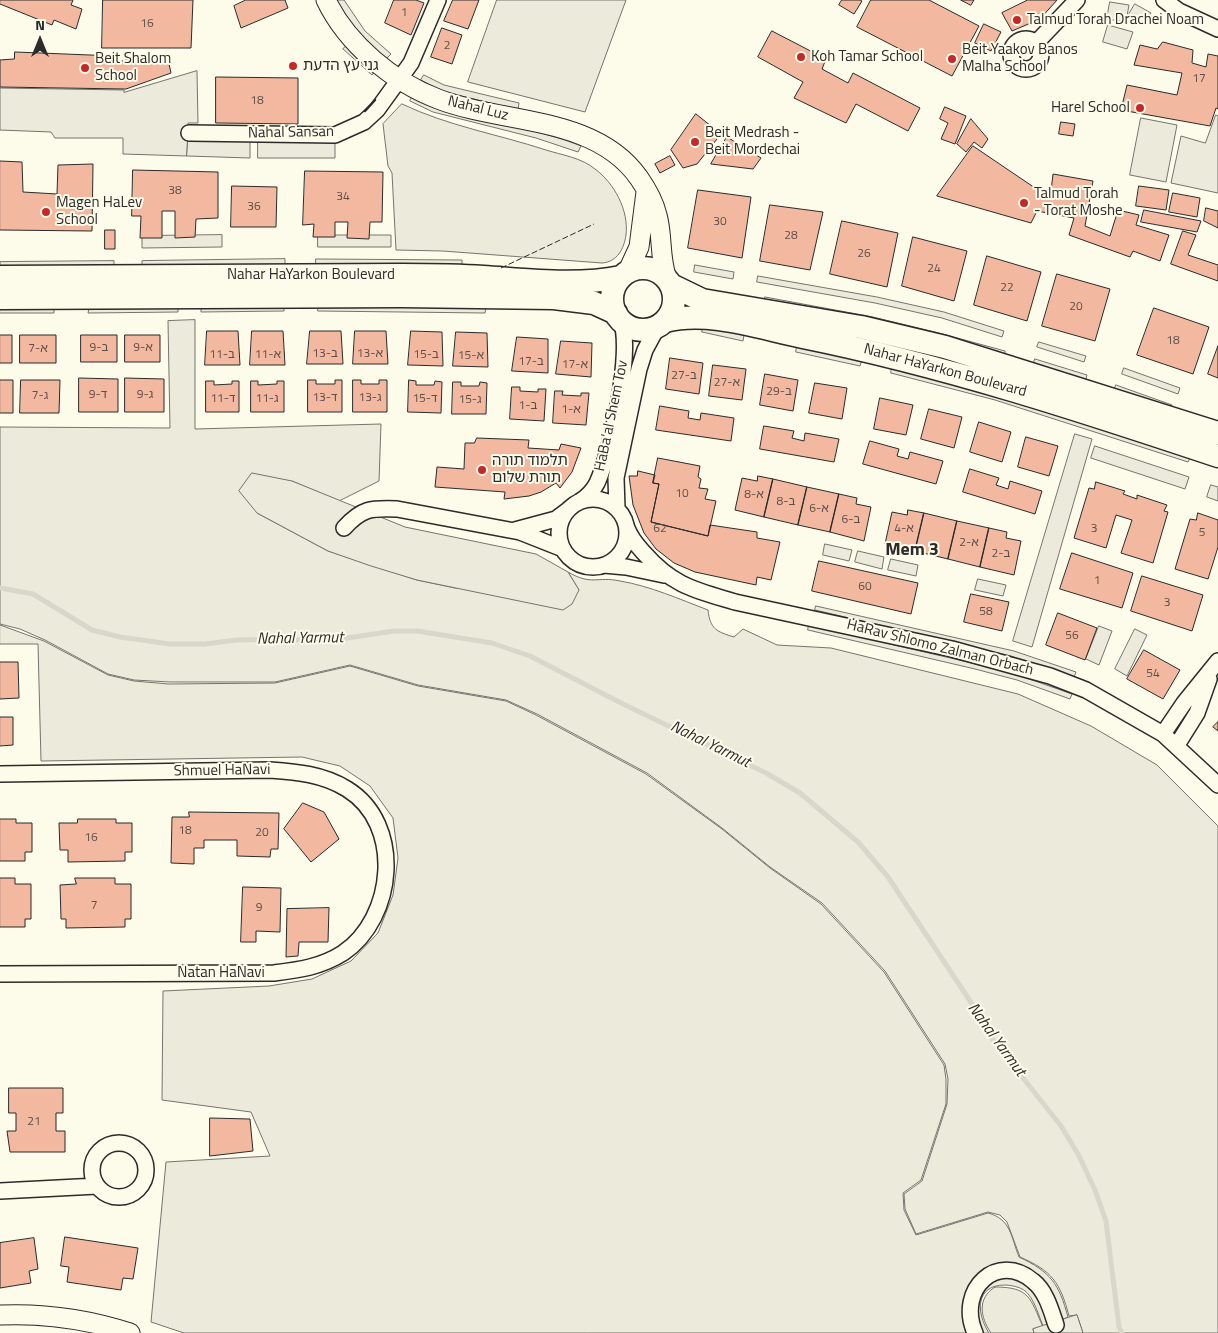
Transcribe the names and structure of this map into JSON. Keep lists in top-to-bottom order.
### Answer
{
  "streets": {
    "main road": ["Nahar HaYarkon Boulevard"],
    "street": [
      "Nahal Luz",
      "Nahal Sansan",
      "HaBa'al Shem Tov",
      "HaRav Shlomo Zalman Orbach",
      "Shmuel HaNavi",
      "Natan HaNavi"
    ]
  },
  "crossings": [
    ["Nahal Luz", "Nahal Sansan"],
    ["Nahal Luz", "Nahar HaYarkon Boulevard"],
    ["Nahal Luz", "HaBa'al Shem Tov"],
    ["Nahar HaYarkon Boulevard", "HaBa'al Shem Tov"],
    ["HaBa'al Shem Tov", "HaRav Shlomo Zalman Orbach"],
    ["Shmuel HaNavi", "Natan HaNavi"]
  ],
  "districts": ["Mem 3"],
  "water": ["Nahal Yarmut"],
  "places": [
    "Talmud Torah Drachei Noam",
    "Koh Tamar School",
    "Beit Yaakov Banos Malha School",
    "גני עץ הדעת",
    "Beit Shalom School",
    "Harel School",
    "Beit Medrash - Beit Mordechai",
    "Talmud Torah - Torat Moshe",
    "Magen HaLev School",
    "תלמוד תורה תורת שלום"
  ],
  "house_numbers": [
    "1",
    "16",
    "2",
    "17",
    "18",
    "38",
    "34",
    "36",
    "30",
    "28",
    "26",
    "24",
    "22",
    "20",
    "18",
    "9-ב",
    "9-א",
    "7-א",
    "13-ב",
    "13-א",
    "11-ב",
    "11-א",
    "15-ב",
    "15-א",
    "17-ב",
    "17-א",
    "27-ב",
    "27-א",
    "29-ב",
    "9-ד",
    "9-ג",
    "7-ג",
    "13-ד",
    "13-ג",
    "11-ד",
    "11-ג",
    "15-ד",
    "15-ג",
    "1-ב",
    "1-א",
    "10",
    "8-א",
    "8-ב",
    "6-א",
    "6-ב",
    "62",
    "4-א",
    "3",
    "5",
    "2-א",
    "2-ב",
    "1",
    "60",
    "3",
    "58",
    "56",
    "54",
    "18",
    "20",
    "16",
    "7",
    "9",
    "21"
  ],
  "north": "top"
}
